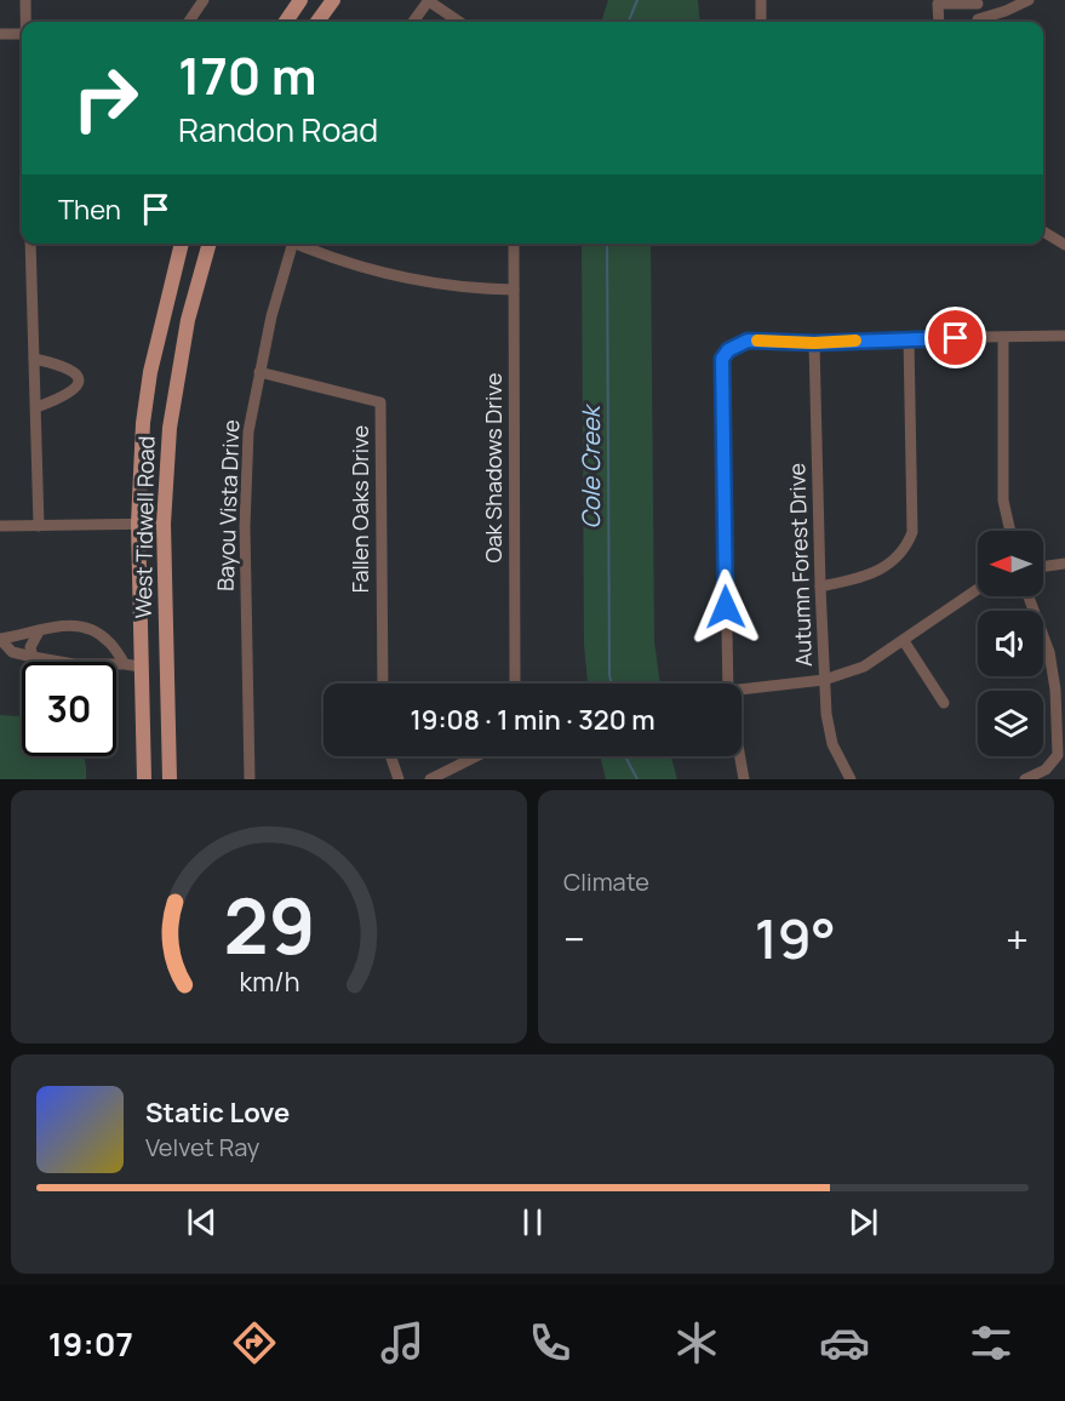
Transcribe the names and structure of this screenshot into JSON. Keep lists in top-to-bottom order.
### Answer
{
  "streets": {
    "main road": ["West Tidwell Road"],
    "street": [
      "Oak Shadows Drive",
      "Bayou Vista Drive",
      "Fallen Oaks Drive",
      "Autumn Forest Drive"
    ]
  },
  "crossings": [
    ["Bayou Vista Drive", "Fallen Oaks Drive"]
  ],
  "water": ["Cole Creek"],
  "north": "left",
  "page": {
    "turn": ["170 m", "Randon Road"],
    "then": "Then",
    "limit": "30",
    "trip": "19:08 · 1 min · 320 m",
    "tile": "Climate",
    "heat": ["−", "19°", "+"],
    "song": ["Static Love", "Velvet Ray"],
    "tabs": "19:07",
    "gauge": ["29", "km/h"]
  }
}
